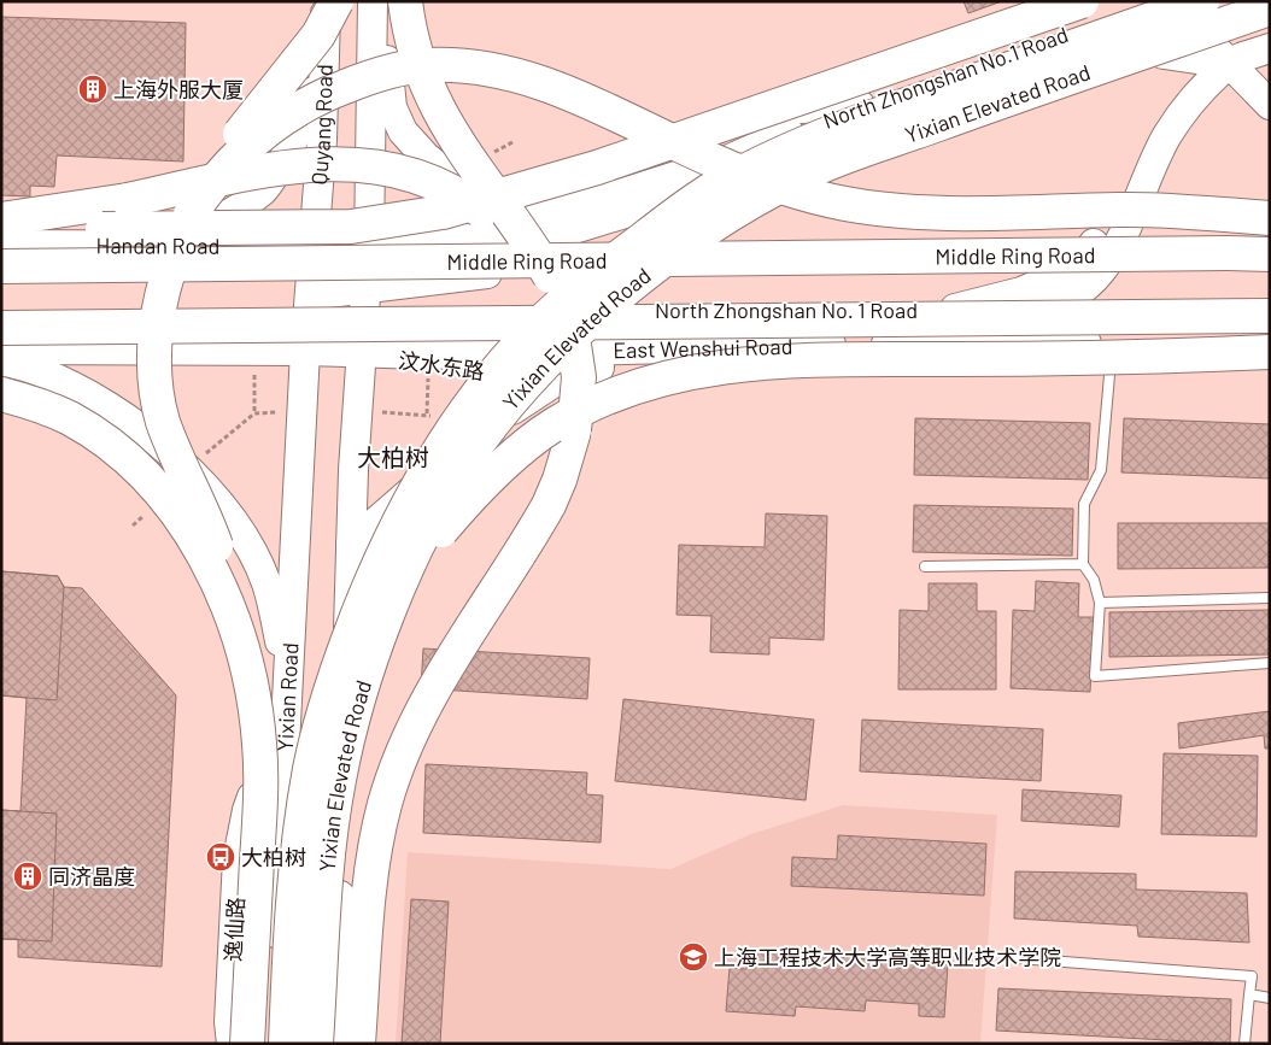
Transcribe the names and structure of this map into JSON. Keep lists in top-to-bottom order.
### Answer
{
  "streets": {
    "highway": ["Yixian Elevated Road", "Middle Ring Road"],
    "main road": [
      "North Zhongshan No.1 Road",
      "Quyang Road",
      "Handan Road",
      "North Zhongshan No. 1 Road",
      "East Wenshui Road",
      "汶水东路",
      "Yixian Road",
      "逸仙路"
    ]
  },
  "crossings": [
    ["North Zhongshan No.1 Road", "Yixian Elevated Road"],
    ["North Zhongshan No.1 Road", "Handan Road"],
    ["North Zhongshan No.1 Road", "North Zhongshan No. 1 Road"],
    ["Quyang Road", "Handan Road"],
    ["Quyang Road", "Yixian Road"],
    ["Handan Road", "Yixian Road"],
    ["East Wenshui Road", "汶水东路"],
    ["Yixian Road", "逸仙路"]
  ],
  "districts": ["大柏树"],
  "places": {
    "building": ["上海外服大厦", "同济晶度"],
    "bus stop": ["大柏树"],
    "school or university": ["上海工程技术大学高等职业技术学院"]
  }
}
